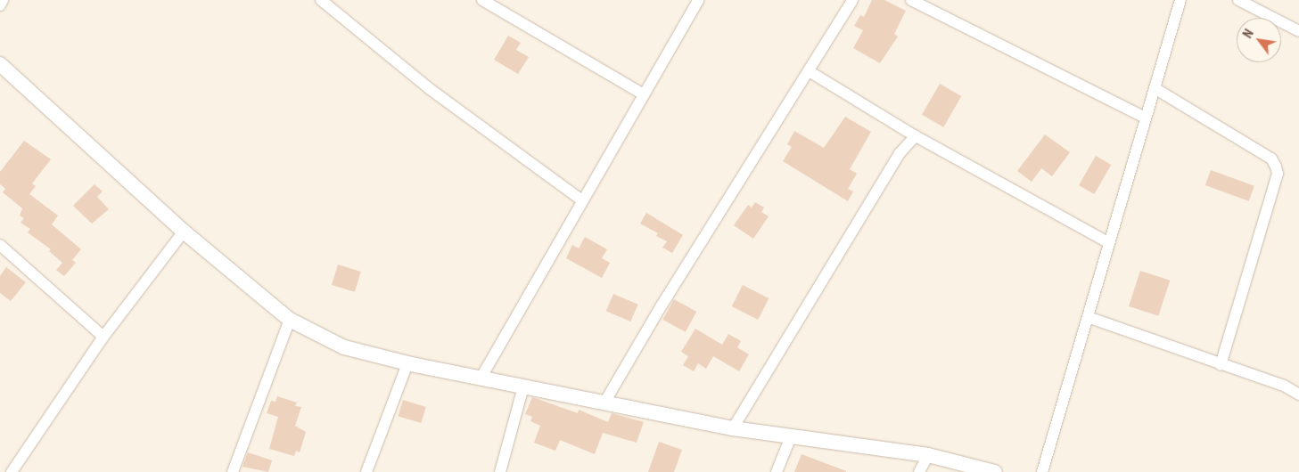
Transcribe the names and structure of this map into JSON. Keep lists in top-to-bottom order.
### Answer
{
  "north": "top left"
}
